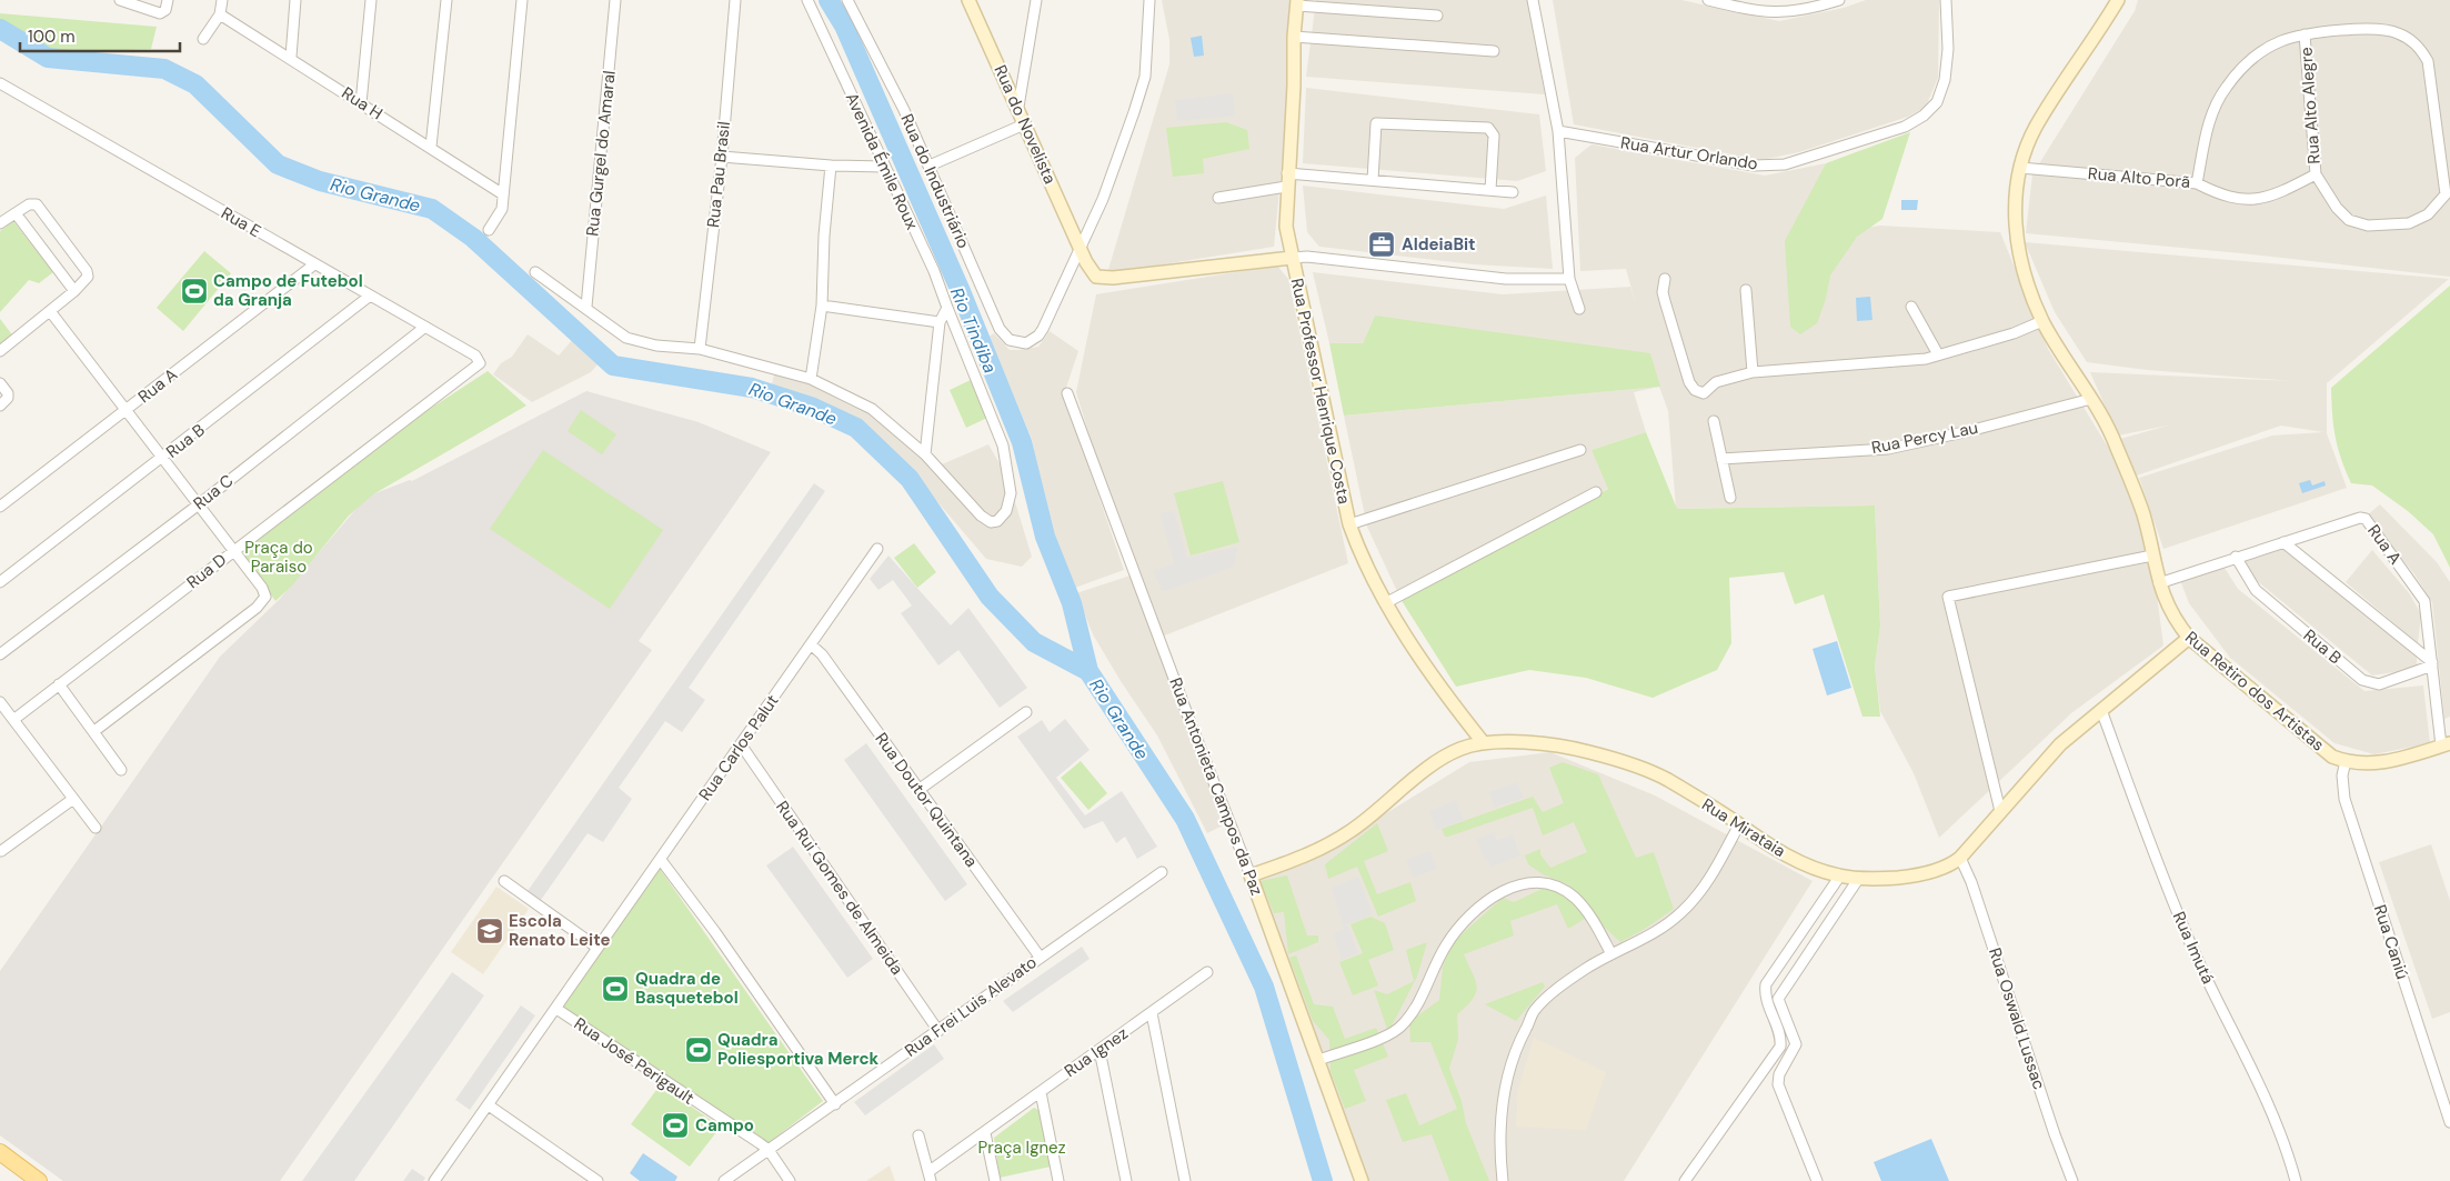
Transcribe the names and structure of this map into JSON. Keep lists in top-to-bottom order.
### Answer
{
  "streets": {
    "street": [
      "Rua H",
      "Rua Alto Alegre",
      "Rua do Novelista",
      "Rua Gurgel do Amaral",
      "Rua Artur Orlando",
      "Avenida Émile Roux",
      "Rua Pau Brasil",
      "Rua Alto Porã",
      "Rua do Industriário",
      "Rua E",
      "Rua A",
      "Rua Professor Henrique Costa",
      "Rua Percy Lau",
      "Rua B",
      "Rua C",
      "Rua D",
      "Rua Retiro dos Artistas",
      "Rua Carlos Palut",
      "Rua Antonieta Campos da Paz",
      "Rua Doutor Quintana",
      "Rua Mirataia",
      "Rua Rui Gomes de Almeida",
      "Rua Caniú",
      "Rua Imutá",
      "Rua Frei Luis Alevato",
      "Rua Oswald Lussac",
      "Rua Ignez",
      "Rua José Perigault"
    ]
  },
  "crossings": [
    ["Rua Alto Alegre", "Rua Alto Porã"],
    ["Rua do Novelista", "Rua do Industriário"],
    ["Rua do Novelista", "Rua Professor Henrique Costa"],
    ["Rua Alto Porã", "Rua Retiro dos Artistas"],
    ["Rua E", "Rua A"],
    ["Rua E", "Rua B"],
    ["Rua E", "Rua C"],
    ["Rua E", "Rua D"],
    ["Rua A", "Rua B"],
    ["Rua A", "Rua Retiro dos Artistas"],
    ["Rua Professor Henrique Costa", "Rua Mirataia"],
    ["Rua Percy Lau", "Rua Retiro dos Artistas"],
    ["Rua Retiro dos Artistas", "Rua Mirataia"],
    ["Rua Retiro dos Artistas", "Rua Caniú"],
    ["Rua Carlos Palut", "Rua Doutor Quintana"],
    ["Rua Carlos Palut", "Rua Rui Gomes de Almeida"],
    ["Rua Carlos Palut", "Rua José Perigault"],
    ["Rua Antonieta Campos da Paz", "Rua Mirataia"],
    ["Rua Doutor Quintana", "Rua Frei Luis Alevato"],
    ["Rua Mirataia", "Rua Imutá"],
    ["Rua Mirataia", "Rua Oswald Lussac"],
    ["Rua Rui Gomes de Almeida", "Rua Frei Luis Alevato"],
    ["Rua Frei Luis Alevato", "Rua José Perigault"]
  ],
  "water": ["Rio Grande", "Rio Tindiba"],
  "parks": ["Praça do Paraiso", "Praça Ignez"],
  "places": {
    "office": ["AldeiaBit"],
    "sports": [
      "Campo de Futebol da Granja",
      "Quadra de Basquetebol",
      "Quadra Poliesportiva Merck",
      "Campo"
    ],
    "school or university": ["Escola Renato Leite"]
  },
  "scale_bar": "100 m"
}
